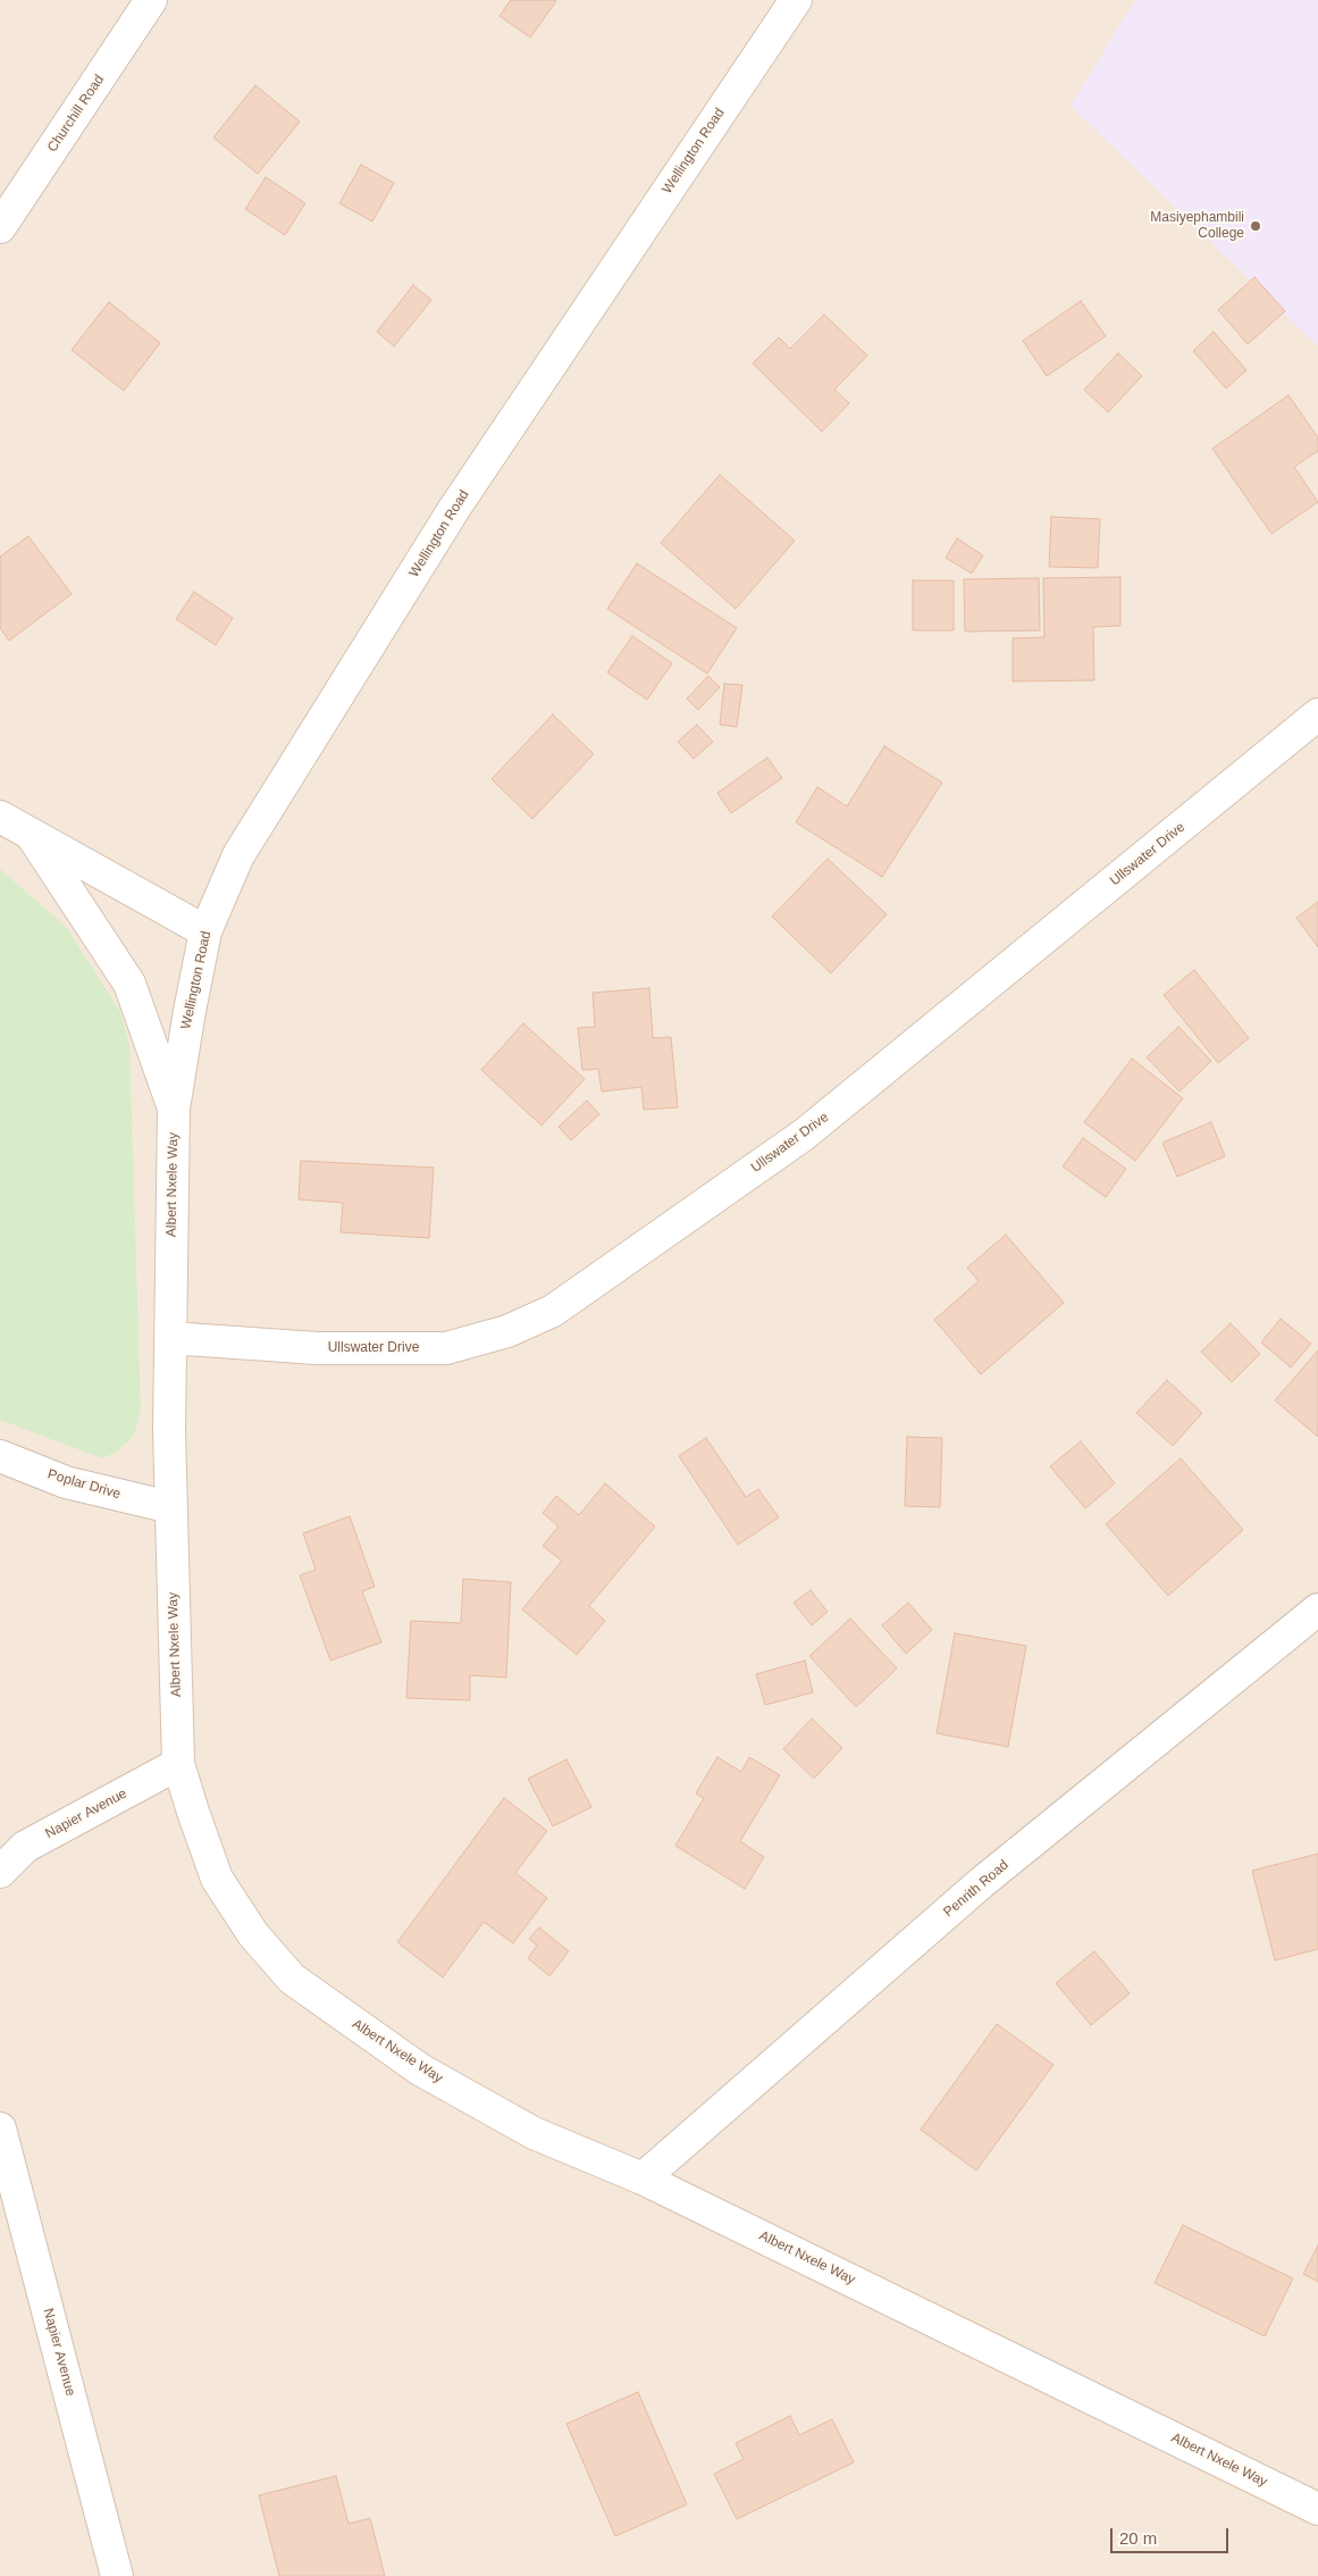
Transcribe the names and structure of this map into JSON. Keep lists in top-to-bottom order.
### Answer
{
  "streets": {
    "main road": [
      "Churchill Road",
      "Wellington Road",
      "Ullswater Drive",
      "Albert Nxele Way",
      "Poplar Drive",
      "Napier Avenue",
      "Penrith Road"
    ]
  },
  "crossings": [
    ["Wellington Road", "Albert Nxele Way"],
    ["Ullswater Drive", "Albert Nxele Way"],
    ["Albert Nxele Way", "Poplar Drive"],
    ["Albert Nxele Way", "Napier Avenue"],
    ["Albert Nxele Way", "Penrith Road"]
  ],
  "places": ["Masiyephambili College"],
  "scale_bar": "20 m"
}
